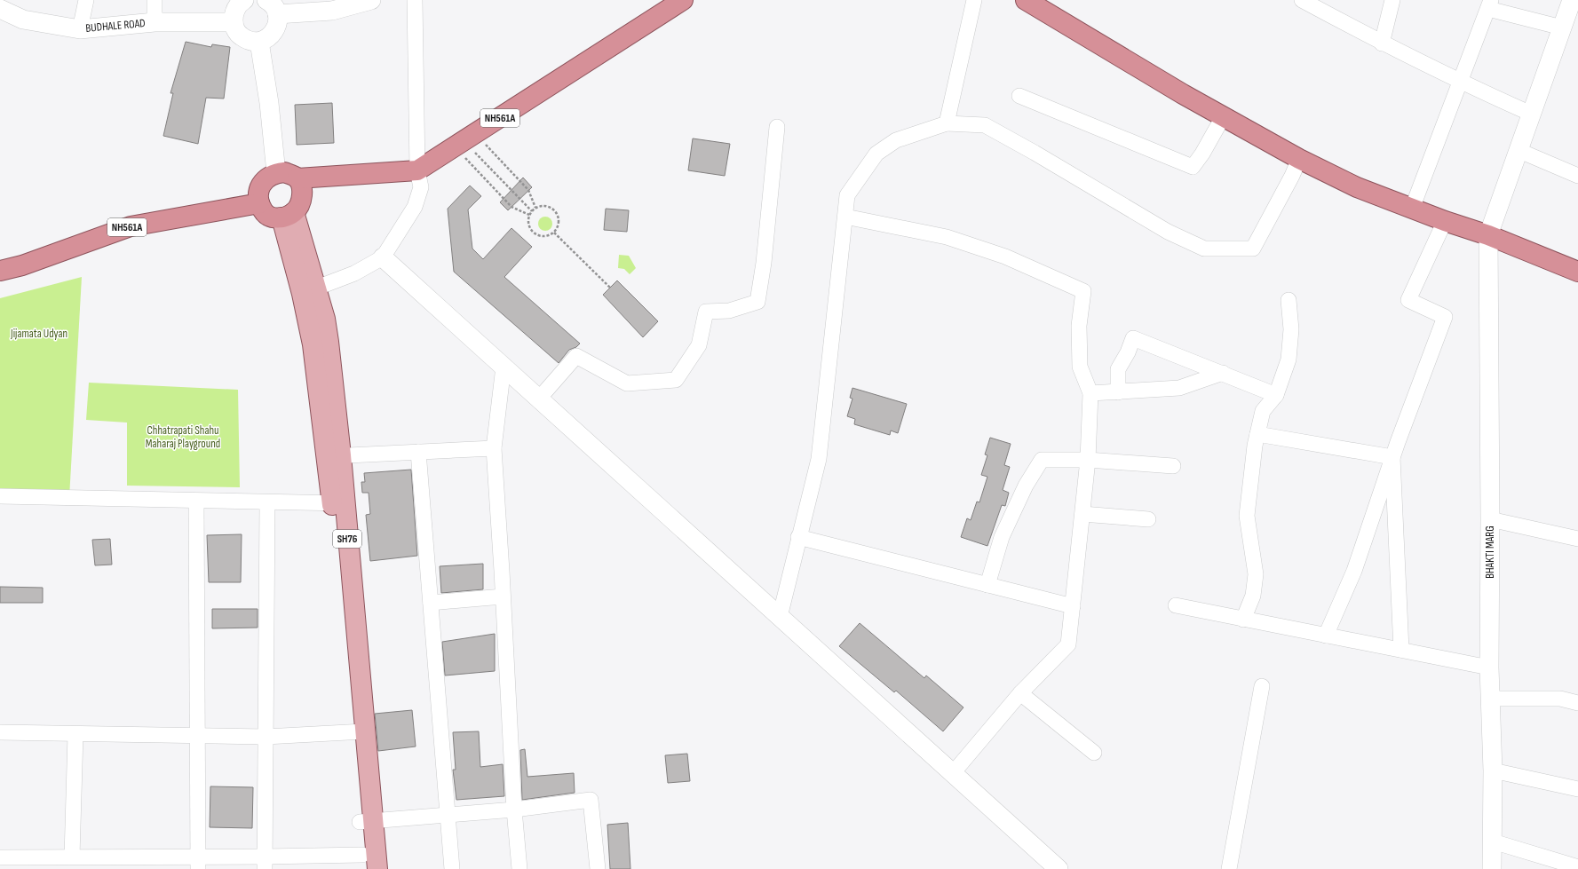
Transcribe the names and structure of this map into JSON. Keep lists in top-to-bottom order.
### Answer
{
  "streets": {
    "highway": ["NH561A"],
    "main road": ["SH76"],
    "street": ["BUDHALE ROAD", "BHAKTI MARG"]
  },
  "crossings": [
    ["NH561A", "SH76"]
  ],
  "parks": ["Jijamata Udyan", "Chhatrapati Shahu Maharaj Playground"]
}
